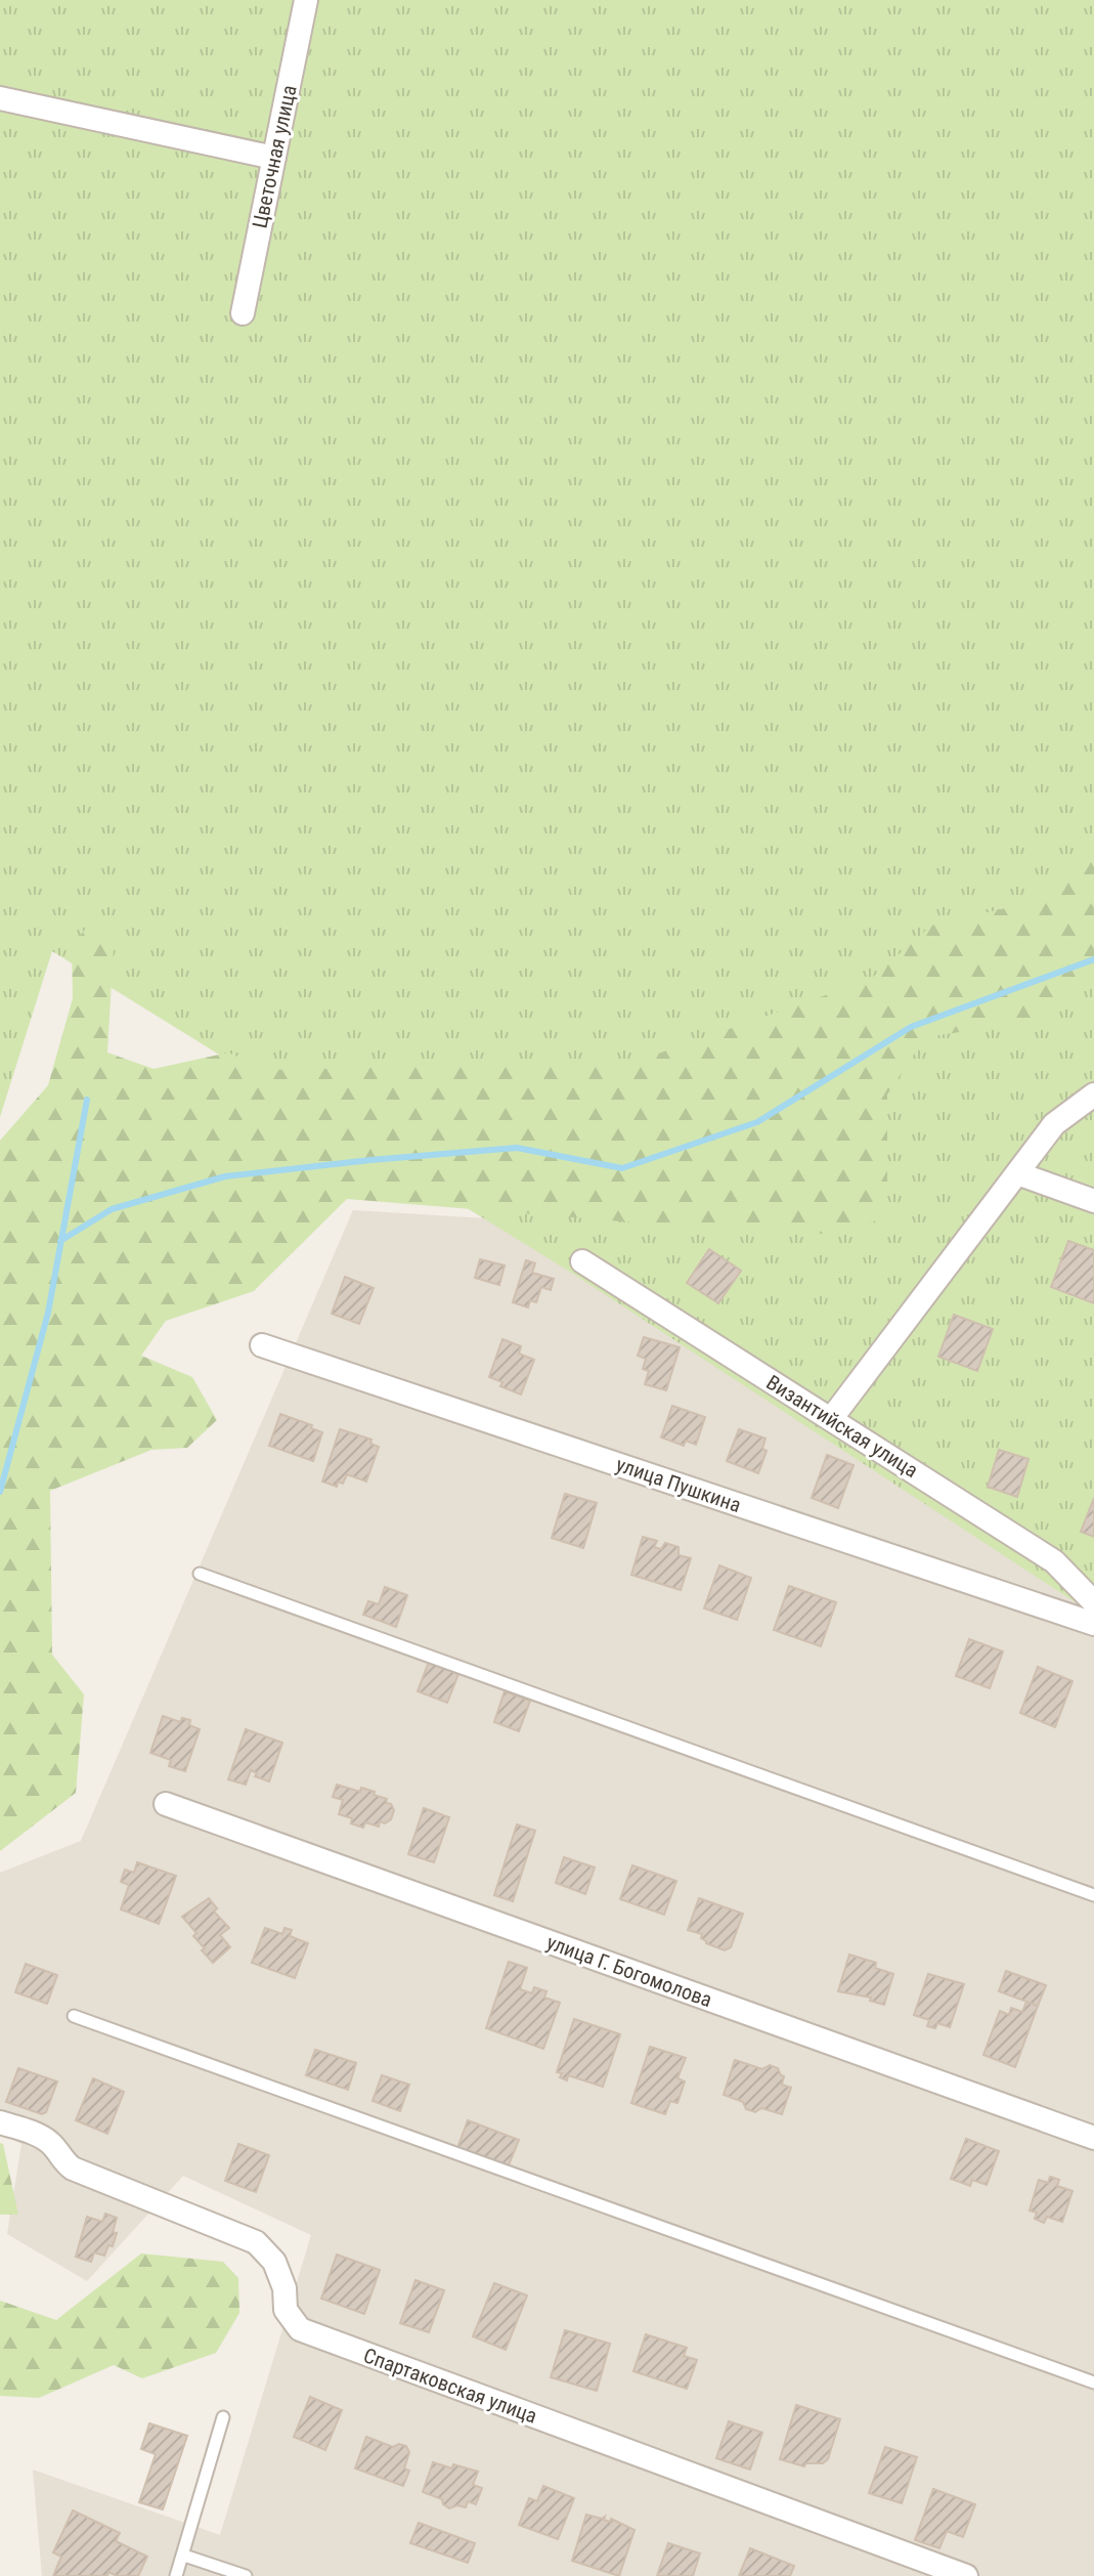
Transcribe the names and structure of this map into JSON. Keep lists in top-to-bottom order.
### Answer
{
  "streets": {
    "street": [
      "Цветочная улица",
      "Византийская улица",
      "улица Пушкина",
      "улица Г. Богомолова",
      "Спартаковская улица"
    ]
  }
}
